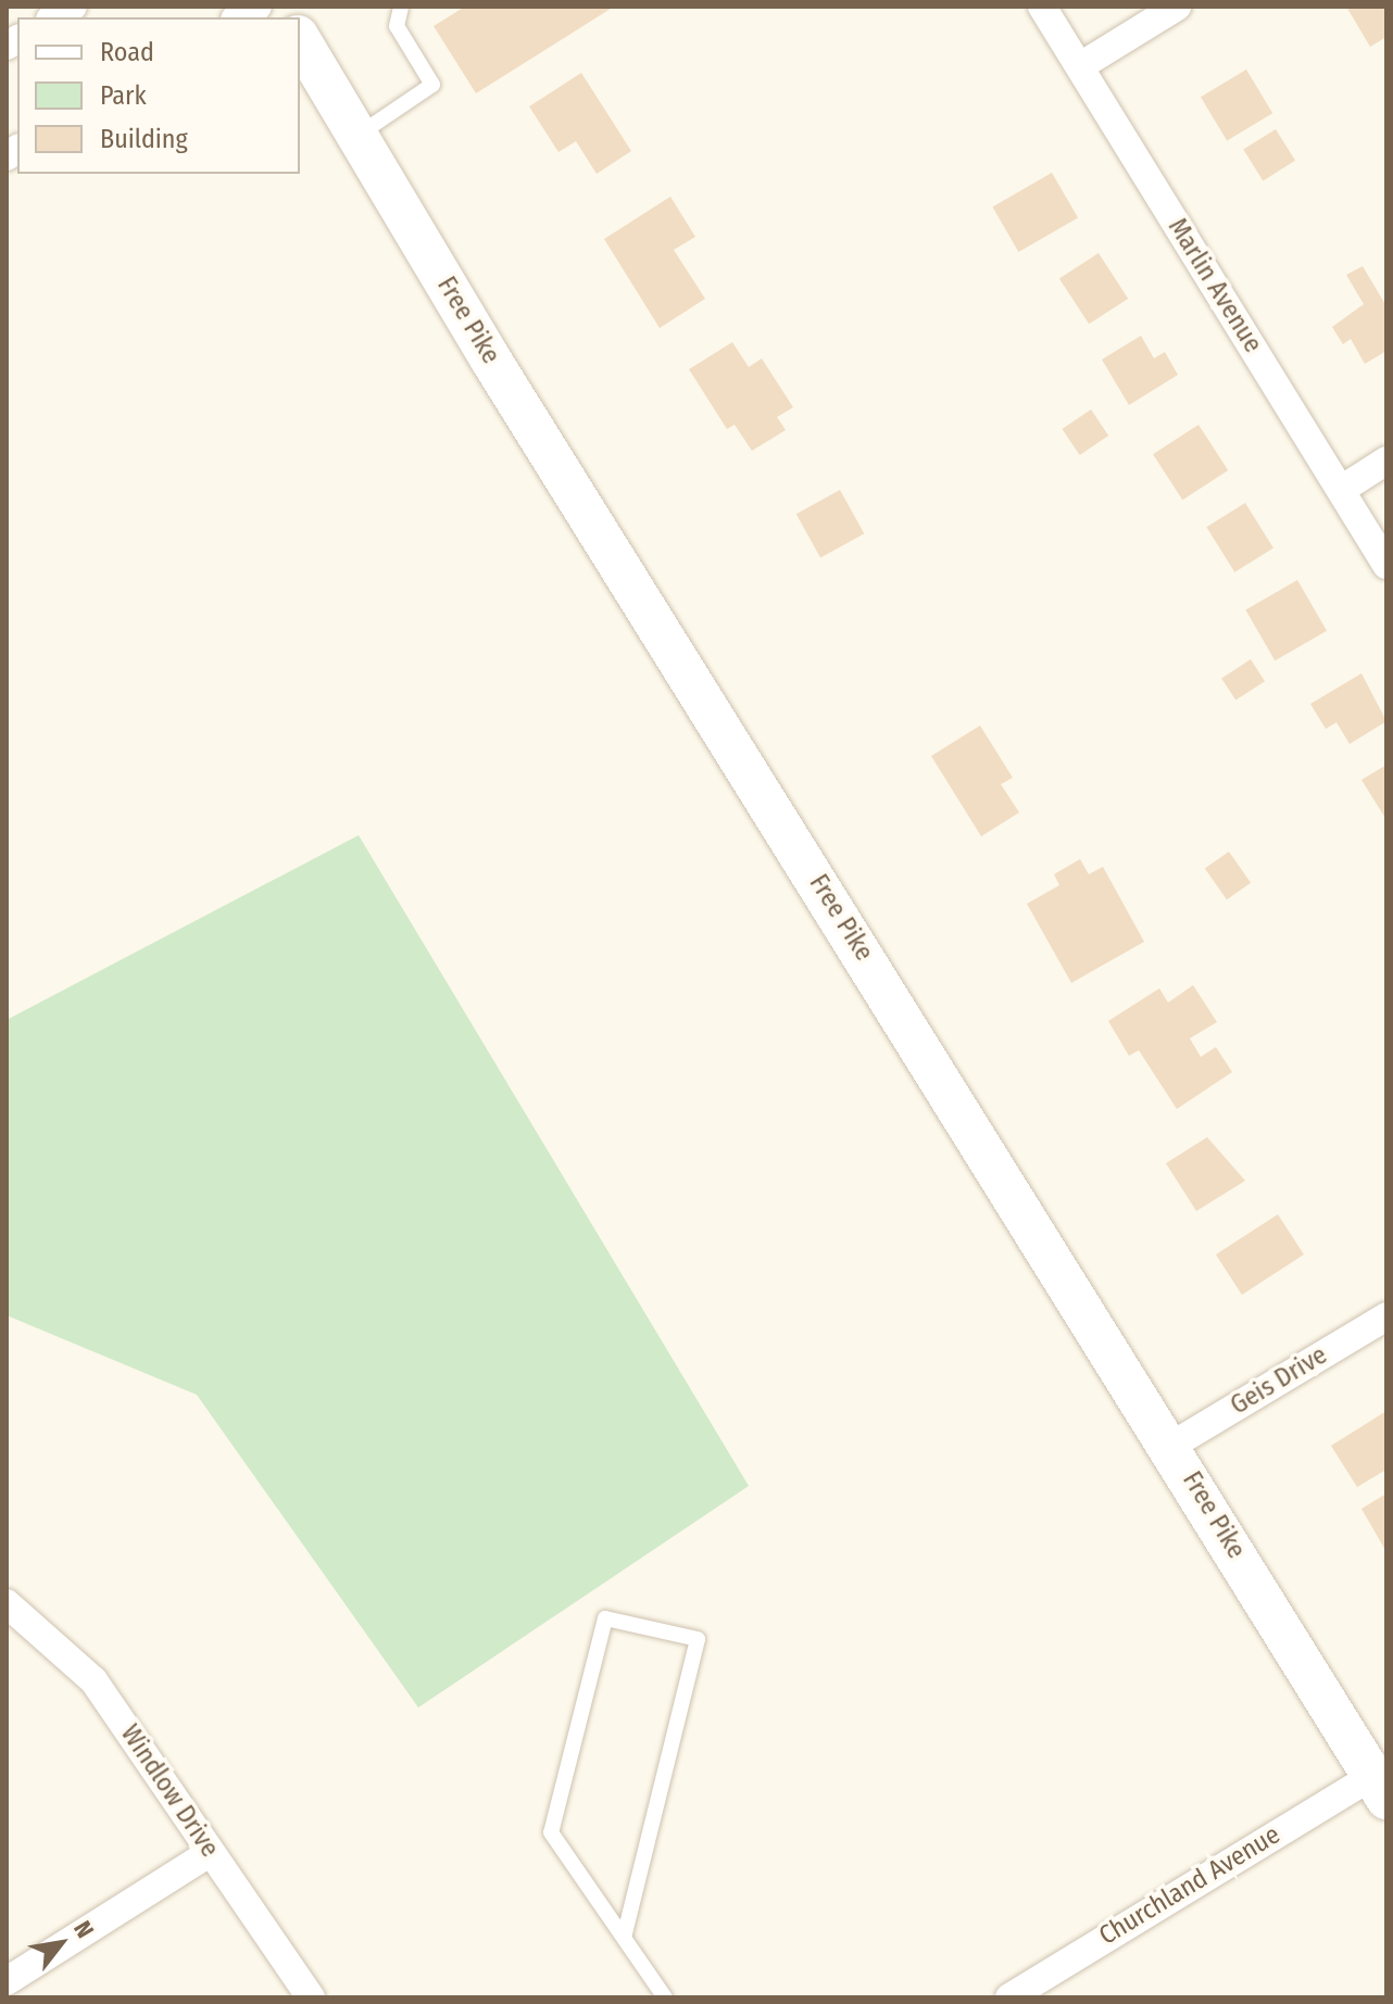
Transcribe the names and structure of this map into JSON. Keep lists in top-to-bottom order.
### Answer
{
  "streets": {
    "main road": ["Free Pike"],
    "street": [
      "Marlin Avenue",
      "Geis Drive",
      "Windlow Drive",
      "Churchland Avenue"
    ]
  },
  "crossings": [
    ["Free Pike", "Geis Drive"],
    ["Free Pike", "Churchland Avenue"]
  ],
  "legend": ["Road", "Park", "Building"],
  "north": "top right"
}
